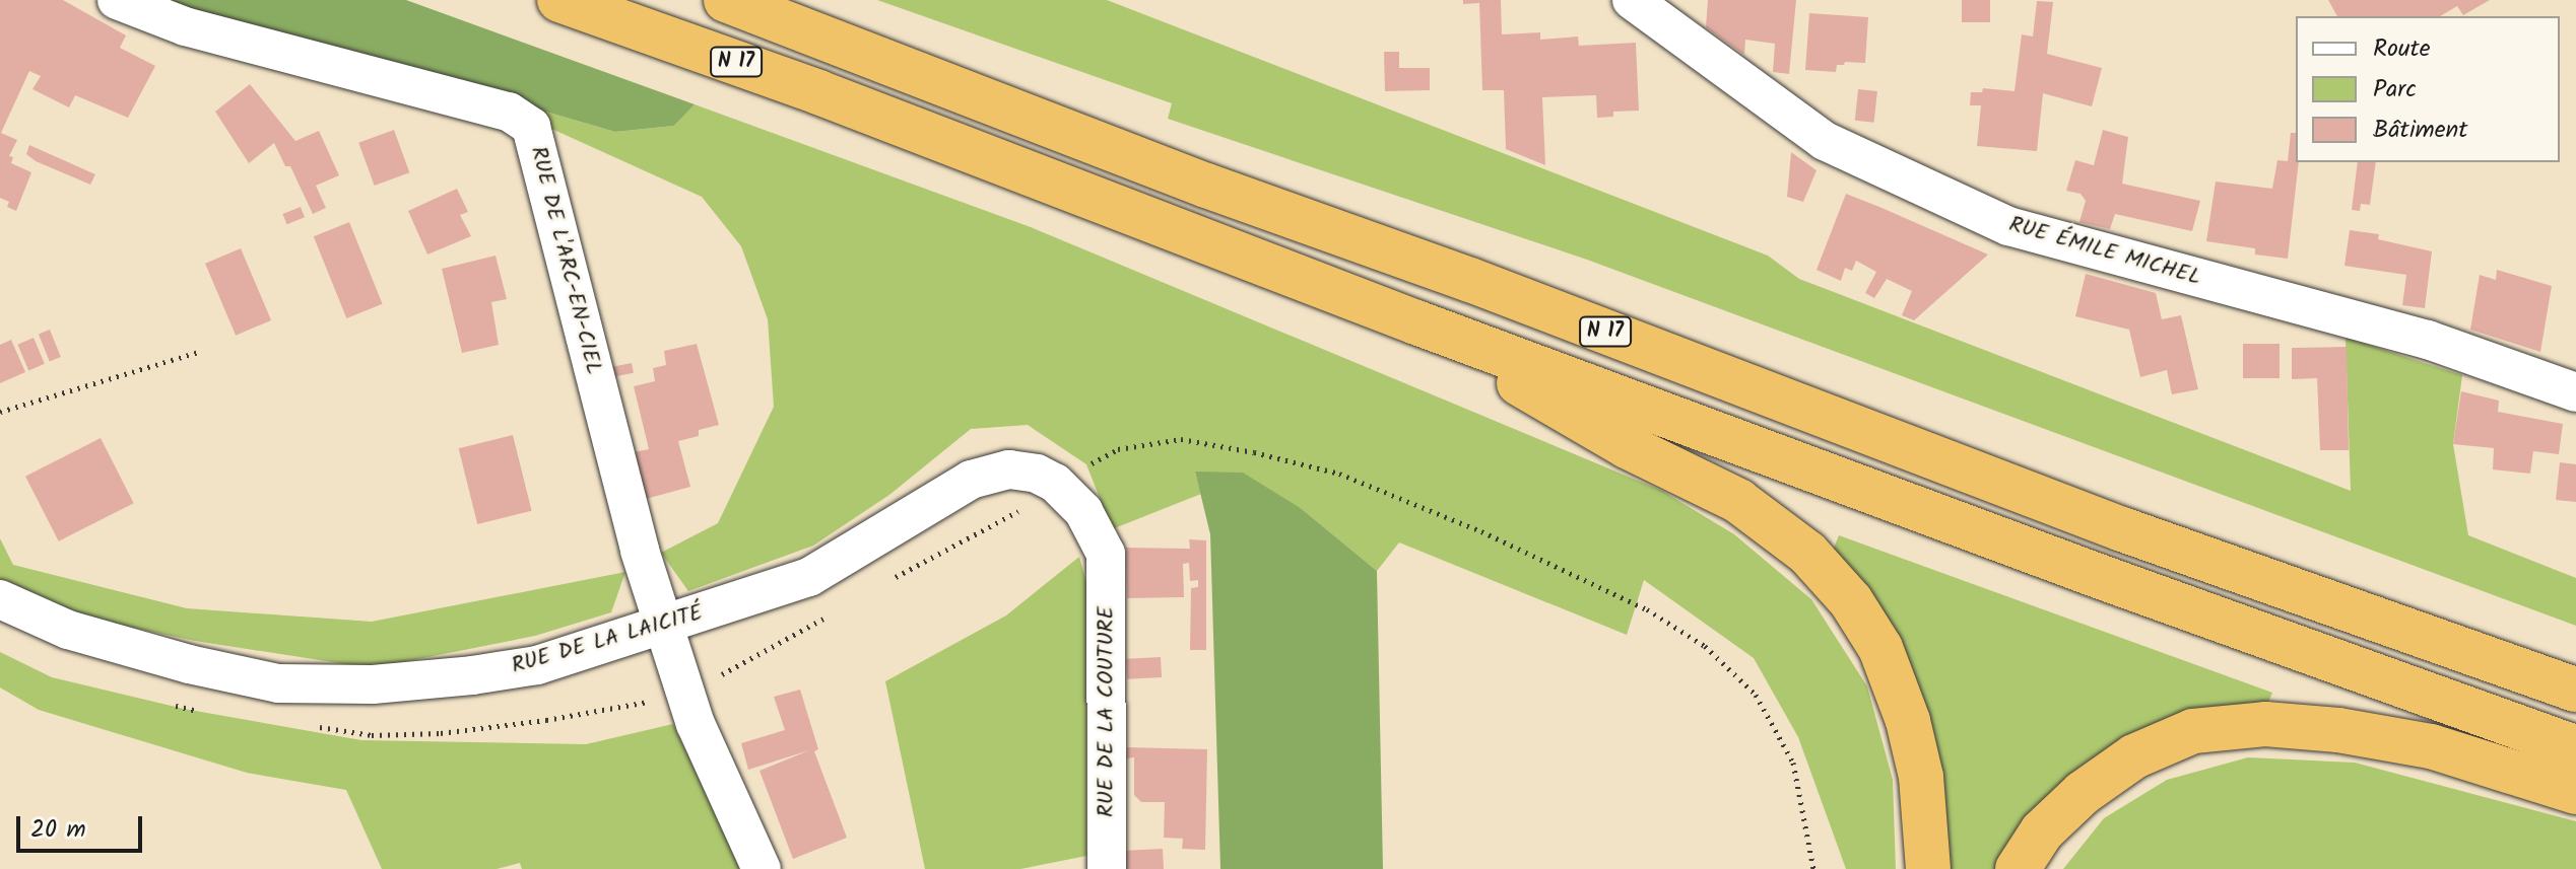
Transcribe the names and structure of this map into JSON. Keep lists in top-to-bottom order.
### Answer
{
  "streets": {
    "highway": ["N 17"],
    "street": [
      "RUE ÉMILE MICHEL",
      "RUE DE L'ARC-EN-CIEL",
      "RUE DE LA LAICITÉ",
      "RUE DE LA COUTURE"
    ]
  },
  "crossings": [
    ["RUE DE L'ARC-EN-CIEL", "RUE DE LA LAICITÉ"],
    ["RUE DE LA LAICITÉ", "RUE DE LA COUTURE"]
  ],
  "legend": ["Route", "Parc", "Bâtiment"],
  "scale_bar": "20 m"
}
